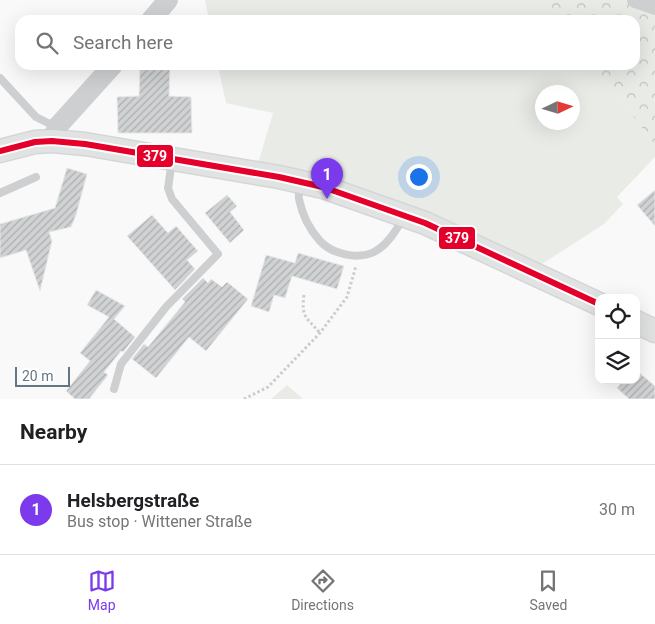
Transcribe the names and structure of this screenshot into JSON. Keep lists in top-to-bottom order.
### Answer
{
  "lines": ["transit line 379"],
  "scale_bar": "20 m",
  "north": "right",
  "page": {
    "search": "Search here",
    "pins": "1",
    "scale": "20 m",
    "heading": "Nearby",
    "list": [
      {
        "mark": "1",
        "name": "Helsbergstraße",
        "note": "Bus stop · Wittener Straße",
        "value": "30 m"
      }
    ],
    "nav": ["Map", "Directions", "Saved"]
  }
}
